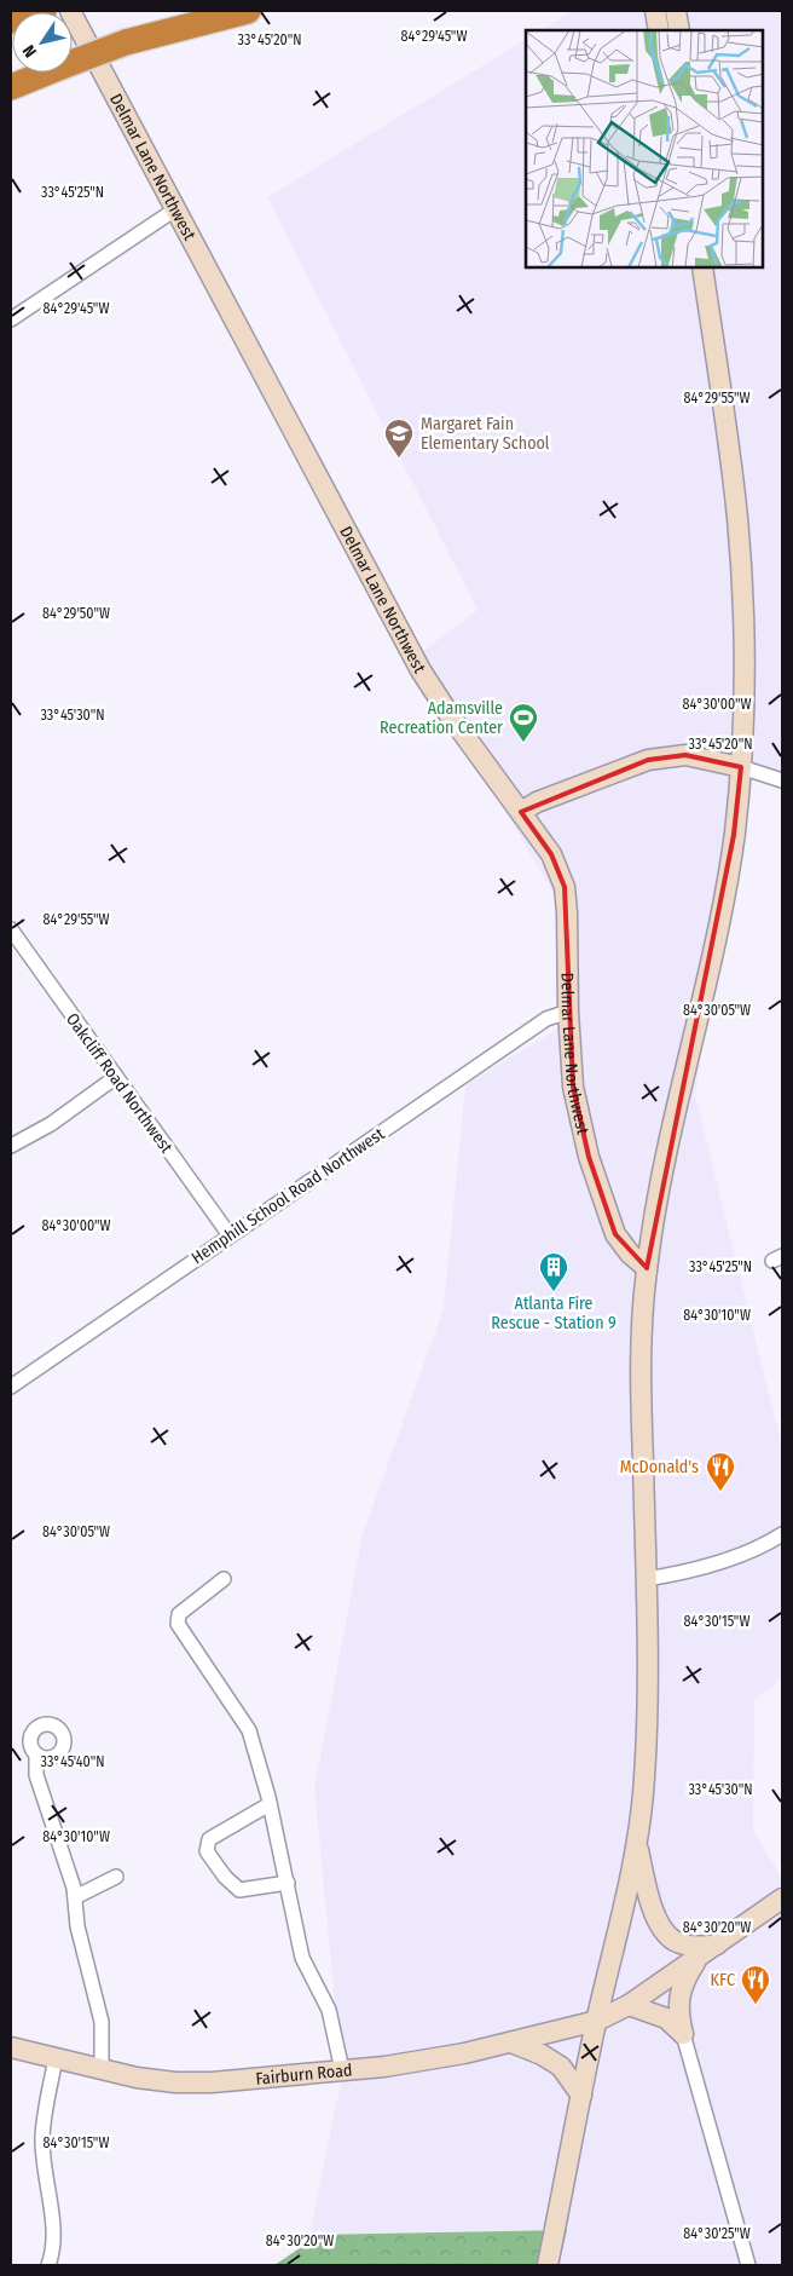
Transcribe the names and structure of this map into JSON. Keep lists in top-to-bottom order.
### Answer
{
  "streets": {
    "street": [
      "Delmar Lane Northwest",
      "Oakcliff Road Northwest",
      "Hemphill School Road Northwest",
      "Fairburn Road"
    ]
  },
  "crossings": [
    ["Delmar Lane Northwest", "Hemphill School Road Northwest"],
    ["Oakcliff Road Northwest", "Hemphill School Road Northwest"]
  ],
  "places": {
    "school or university": ["Margaret Fain Elementary School"],
    "sports": ["Adamsville Recreation Center"],
    "building": ["Atlanta Fire Rescue - Station 9"],
    "restaurant": ["McDonald's", "KFC"]
  },
  "north": "bottom left",
  "coordinates": [
    "84°29'45\"W",
    "33°45'20\"N",
    "33°45'25\"N",
    "84°29'55\"W",
    "84°29'50\"W",
    "84°30'00\"W",
    "33°45'30\"N",
    "84°30'05\"W",
    "84°30'10\"W",
    "84°30'15\"W",
    "33°45'40\"N",
    "84°30'20\"W",
    "84°30'25\"W"
  ]
}
